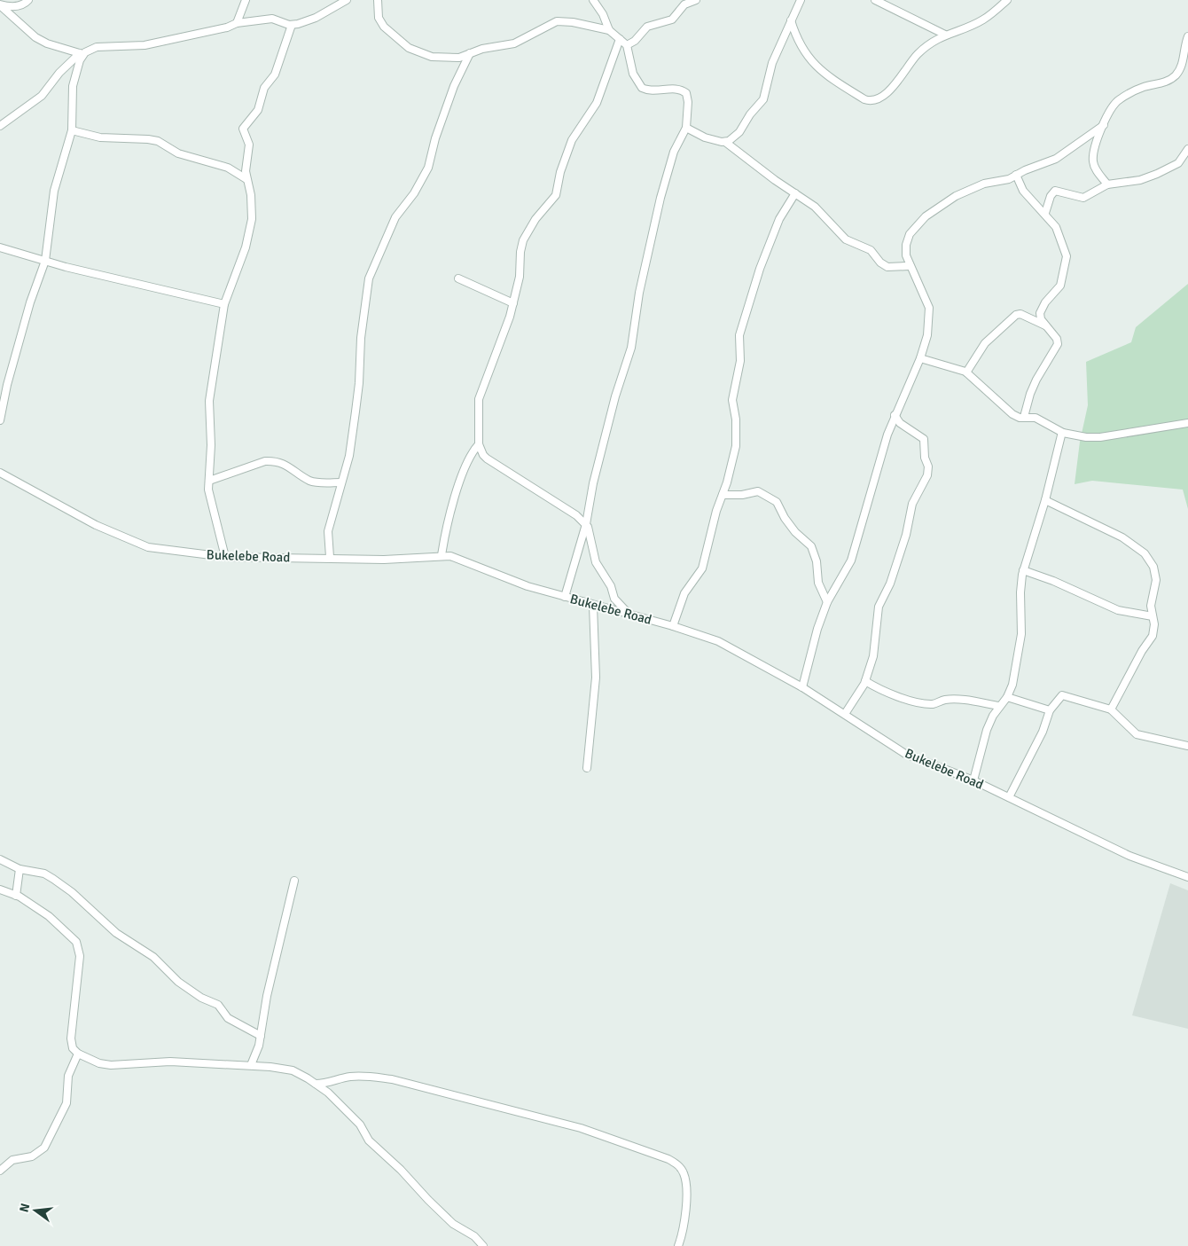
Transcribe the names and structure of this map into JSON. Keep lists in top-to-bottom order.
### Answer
{
  "streets": {
    "street": ["Bukelebe Road"]
  },
  "north": "left"
}
